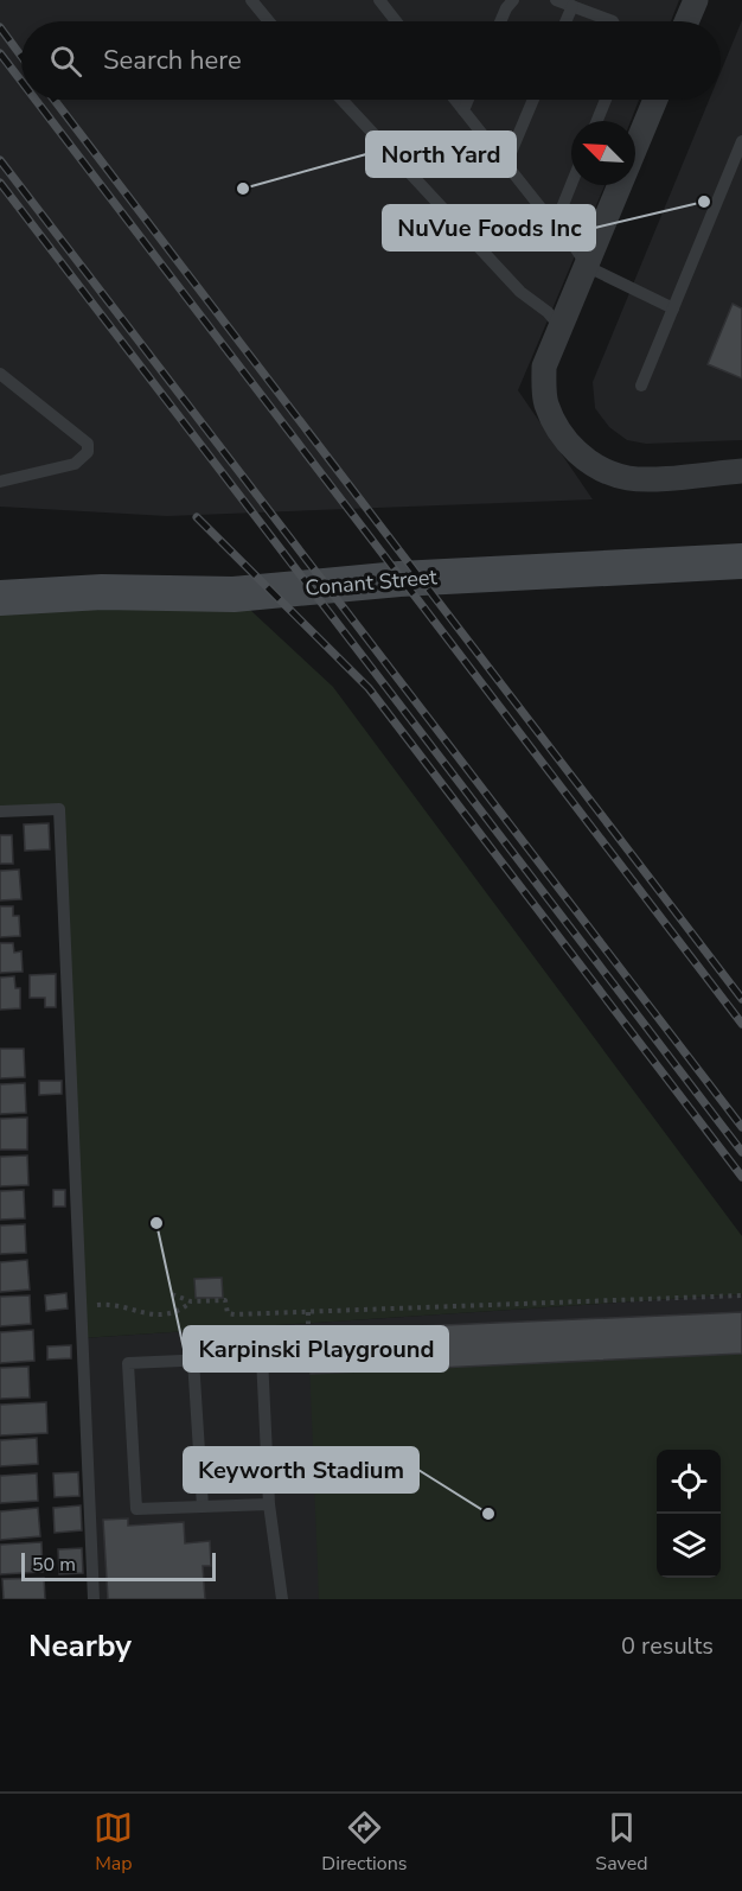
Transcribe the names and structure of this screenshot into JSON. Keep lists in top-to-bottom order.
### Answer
{
  "streets": {
    "main road": ["Conant Street"]
  },
  "places": [
    "North Yard",
    "NuVue Foods Inc",
    "Karpinski Playground",
    "Keyworth Stadium"
  ],
  "scale_bar": "50 m",
  "north": "top left",
  "page": {
    "search": "Search here",
    "scale": "50 m",
    "heading": ["Nearby", "0 results"],
    "nav": ["Map", "Directions", "Saved"]
  }
}
